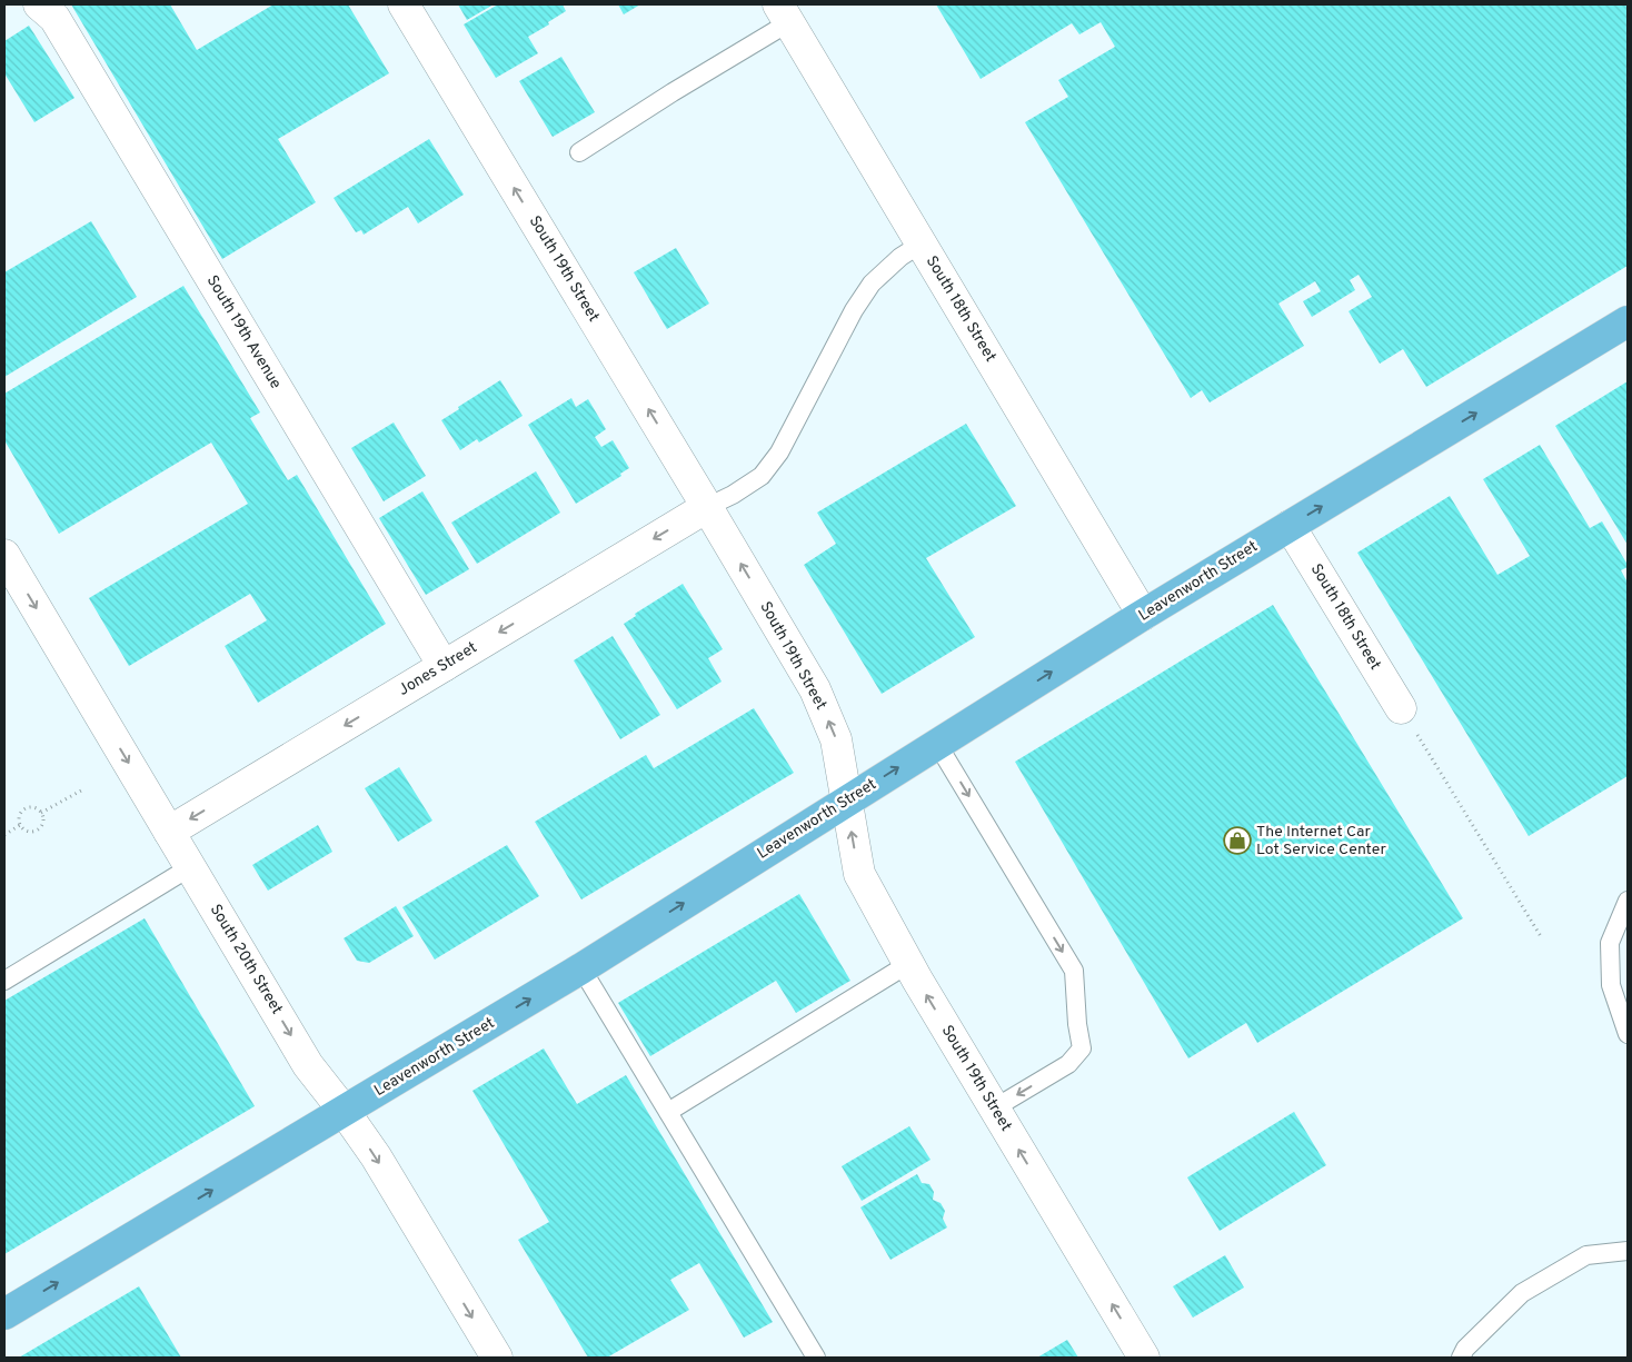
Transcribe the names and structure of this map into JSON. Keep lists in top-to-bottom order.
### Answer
{
  "streets": {
    "main road": ["Leavenworth Street"],
    "street": [
      "South 19th Street",
      "South 18th Street",
      "South 19th Avenue",
      "Jones Street",
      "South 20th Street"
    ]
  },
  "crossings": [
    ["South 19th Street", "Leavenworth Street"],
    ["South 19th Street", "Jones Street"],
    ["South 18th Street", "Leavenworth Street"],
    ["South 19th Avenue", "Jones Street"],
    ["Leavenworth Street", "South 20th Street"],
    ["Jones Street", "South 20th Street"]
  ],
  "one_way": [
    "South 19th Street",
    "Leavenworth Street",
    "Jones Street",
    "South 20th Street"
  ],
  "places": {
    "shop": ["The Internet Car Lot Service Center"]
  }
}
